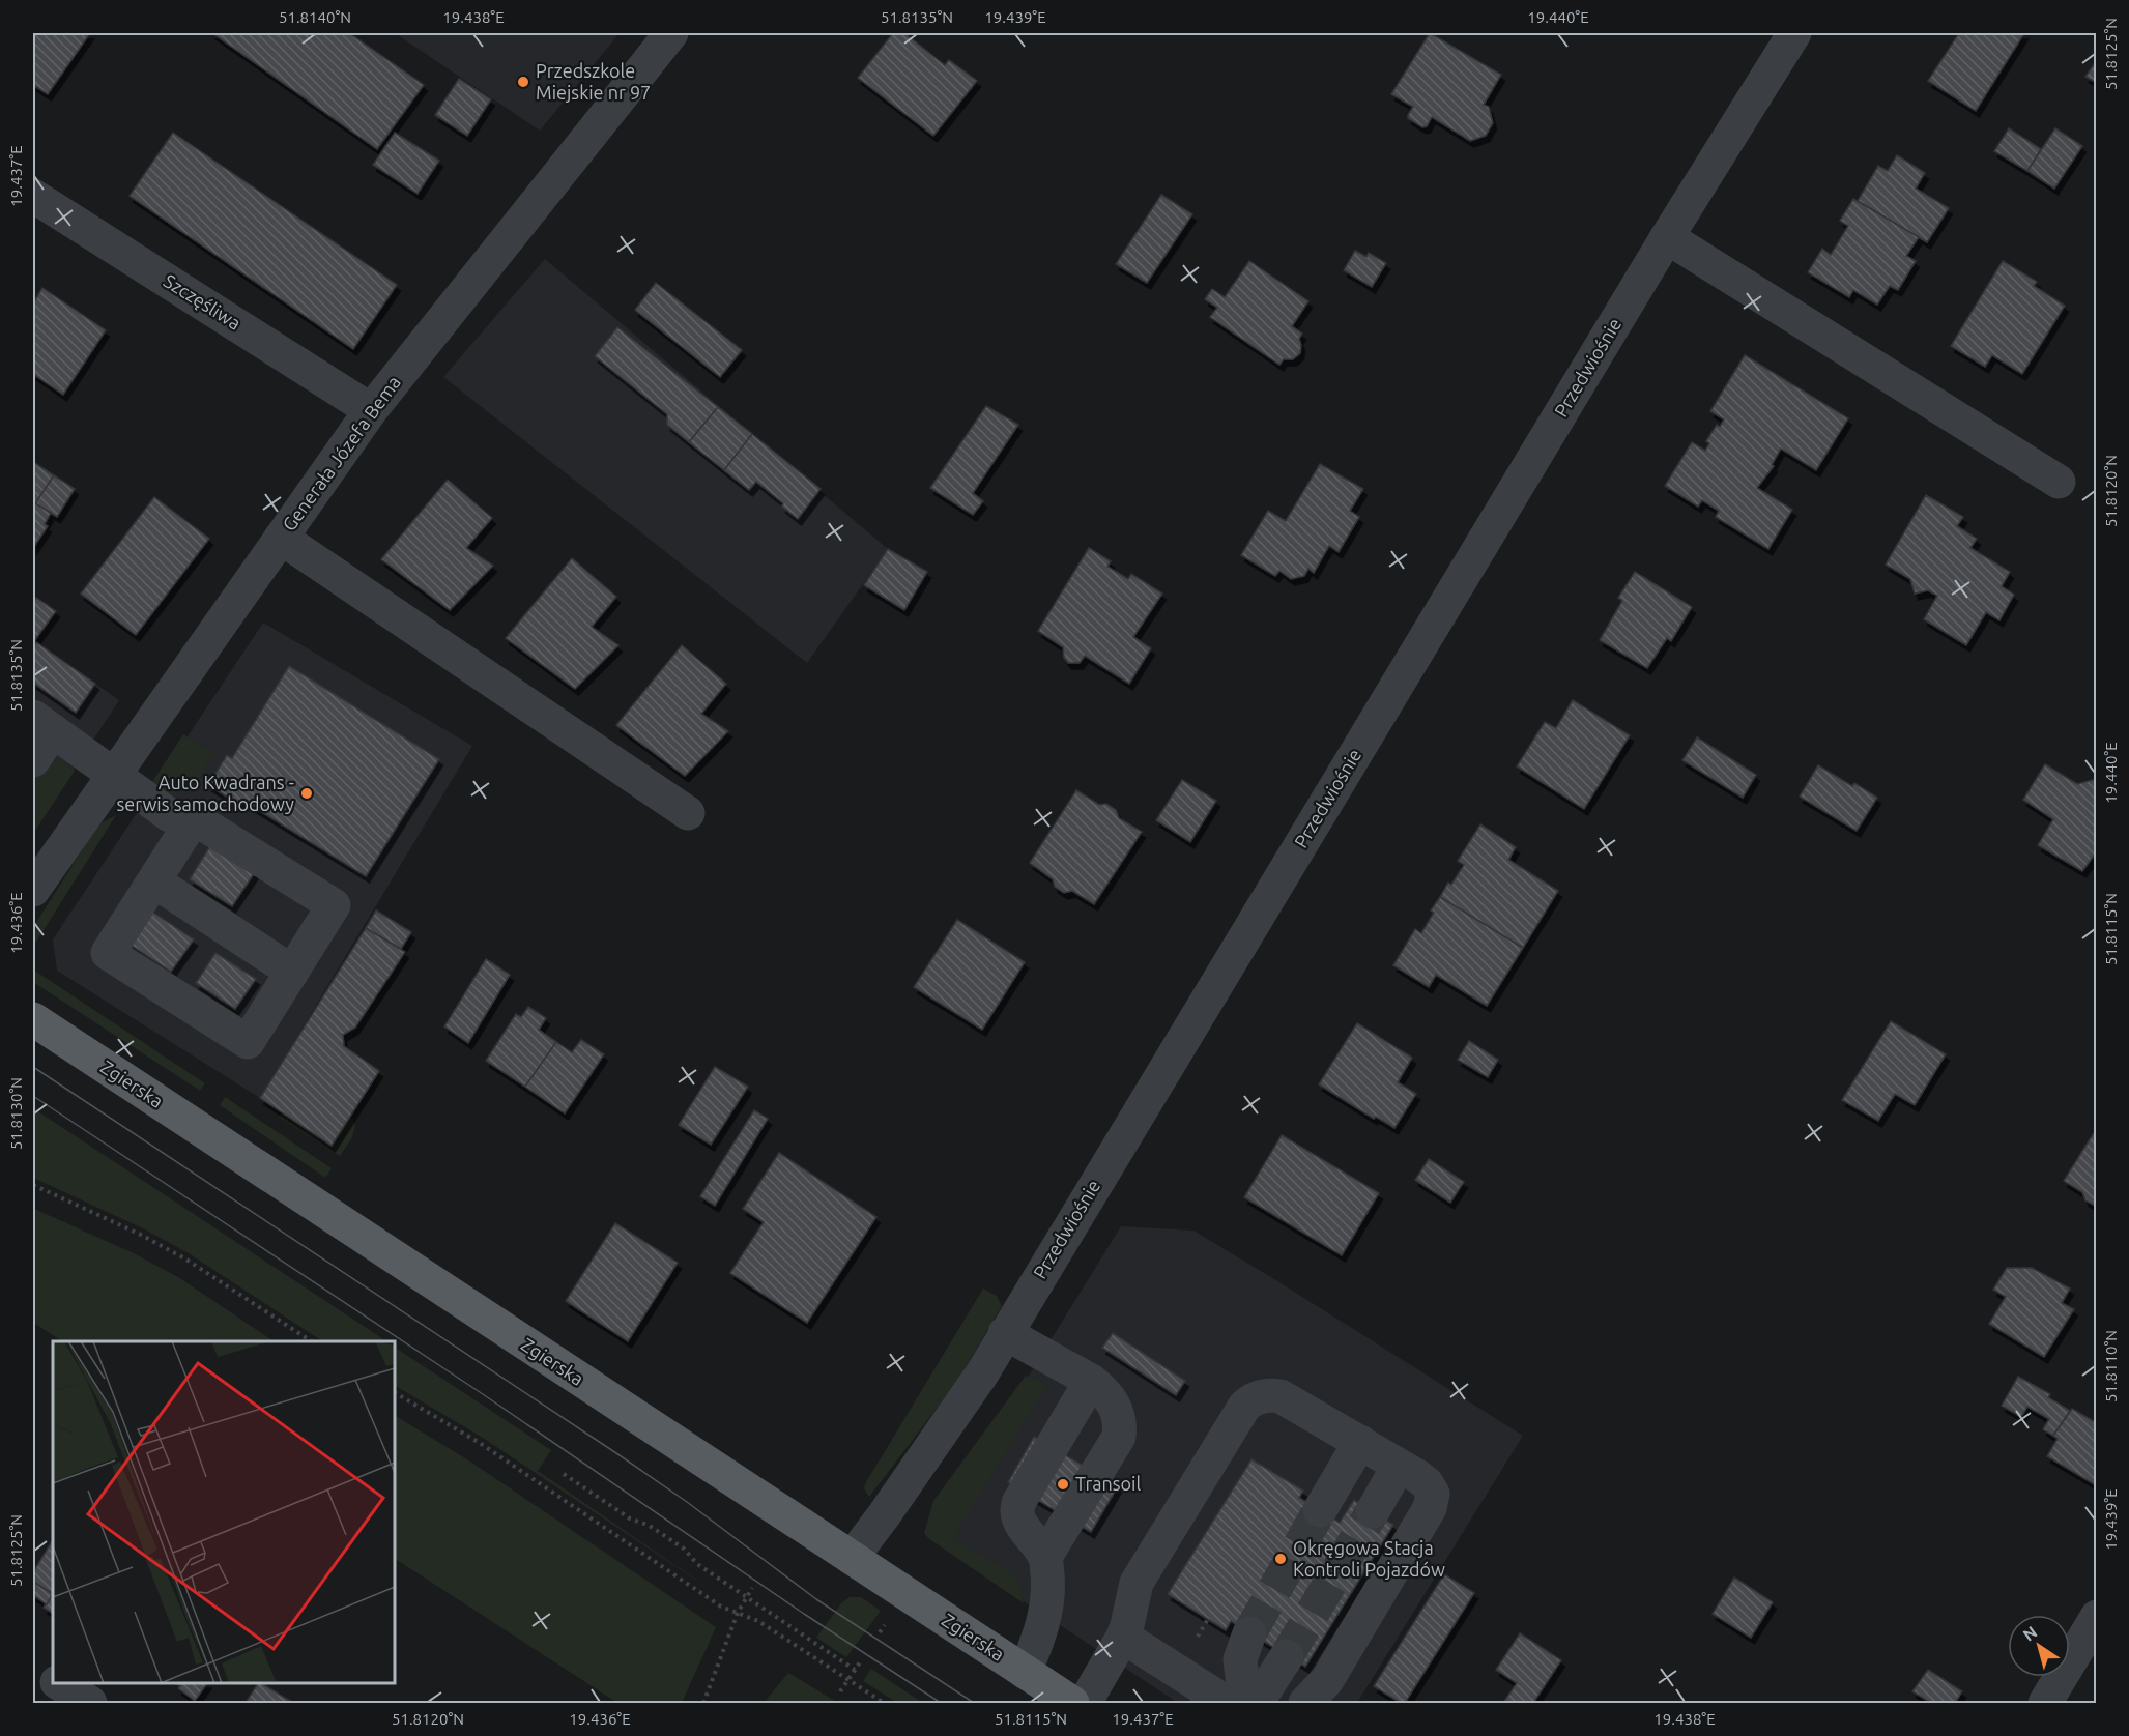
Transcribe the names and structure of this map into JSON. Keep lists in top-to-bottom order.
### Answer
{
  "streets": {
    "main road": ["Zgierska"],
    "street": ["Szczęśliwa", "Przedwiośnie", "Generała Józefa Bema"]
  },
  "crossings": [
    ["Szczęśliwa", "Generała Józefa Bema"],
    ["Przedwiośnie", "Zgierska"]
  ],
  "places": [
    "Przedszkole Miejskie nr 97",
    "Auto Kwadrans - serwis samochodowy",
    "Transoil",
    "Okręgowa Stacja Kontroli Pojazdów"
  ],
  "north": "top left",
  "coordinates": [
    "51.8140°N",
    "19.438°E",
    "51.8135°N",
    "19.439°E",
    "19.440°E",
    "51.8125°N",
    "19.437°E",
    "51.8120°N",
    "19.436°E",
    "51.8115°N",
    "51.8130°N",
    "51.8110°N"
  ]
}
